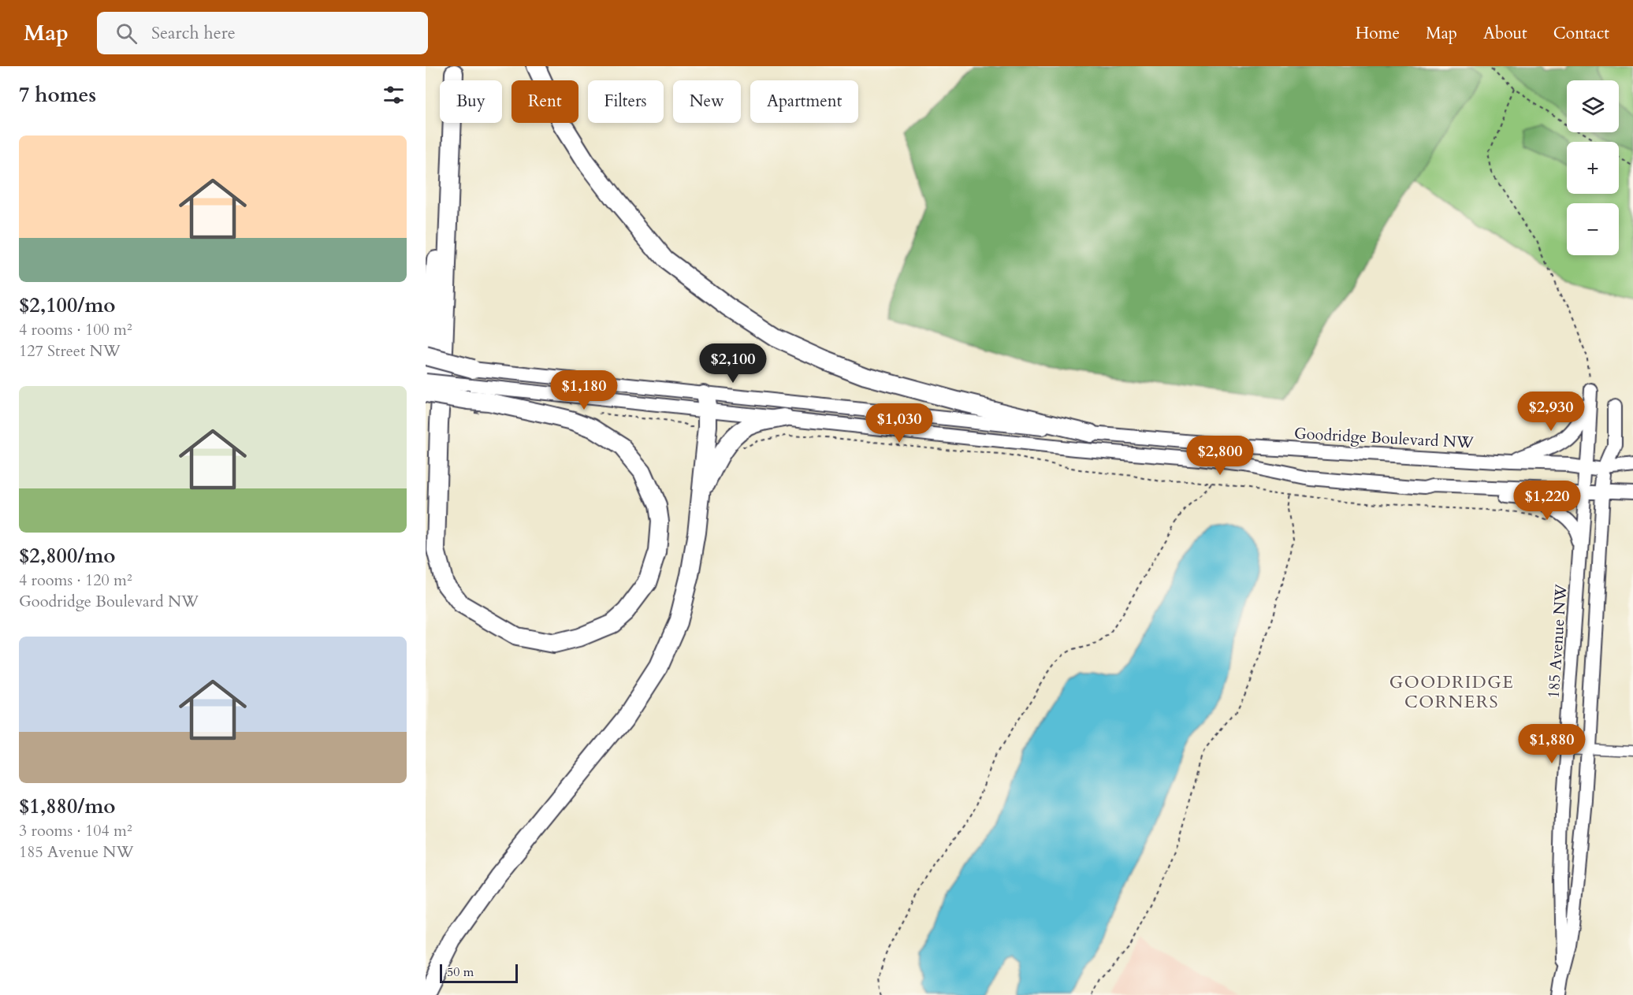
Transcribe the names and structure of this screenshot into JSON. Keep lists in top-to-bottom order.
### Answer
{
  "streets": {
    "main road": ["Goodridge Boulevard NW", "185 Avenue NW"]
  },
  "crossings": [
    ["Goodridge Boulevard NW", "185 Avenue NW"]
  ],
  "districts": ["GOODRIDGE CORNERS"],
  "scale_bar": "50 m",
  "page": {
    "header": "Map",
    "search": "Search here",
    "nav": [
      "Home",
      "Map",
      "About",
      "Contact"
    ],
    "heading": "7 homes",
    "map_buttons": ["+", "−"],
    "chip": [
      "Buy",
      "Rent",
      "Filters",
      "New",
      "Apartment"
    ],
    "list": [
      {
        "name": "$2,100/mo",
        "note": "4 rooms · 100 m² · 127 Street NW"
      },
      {
        "name": "$2,800/mo",
        "note": "4 rooms · 120 m² · Goodridge Boulevard NW"
      },
      {
        "name": "$1,880/mo",
        "note": "3 rooms · 104 m² · 185 Avenue NW"
      }
    ],
    "price": [
      "$2,100",
      "$1,180",
      "$2,930",
      "$1,030",
      "$2,800",
      "$1,220",
      "$1,880"
    ],
    "scale": "50 m"
  }
}
